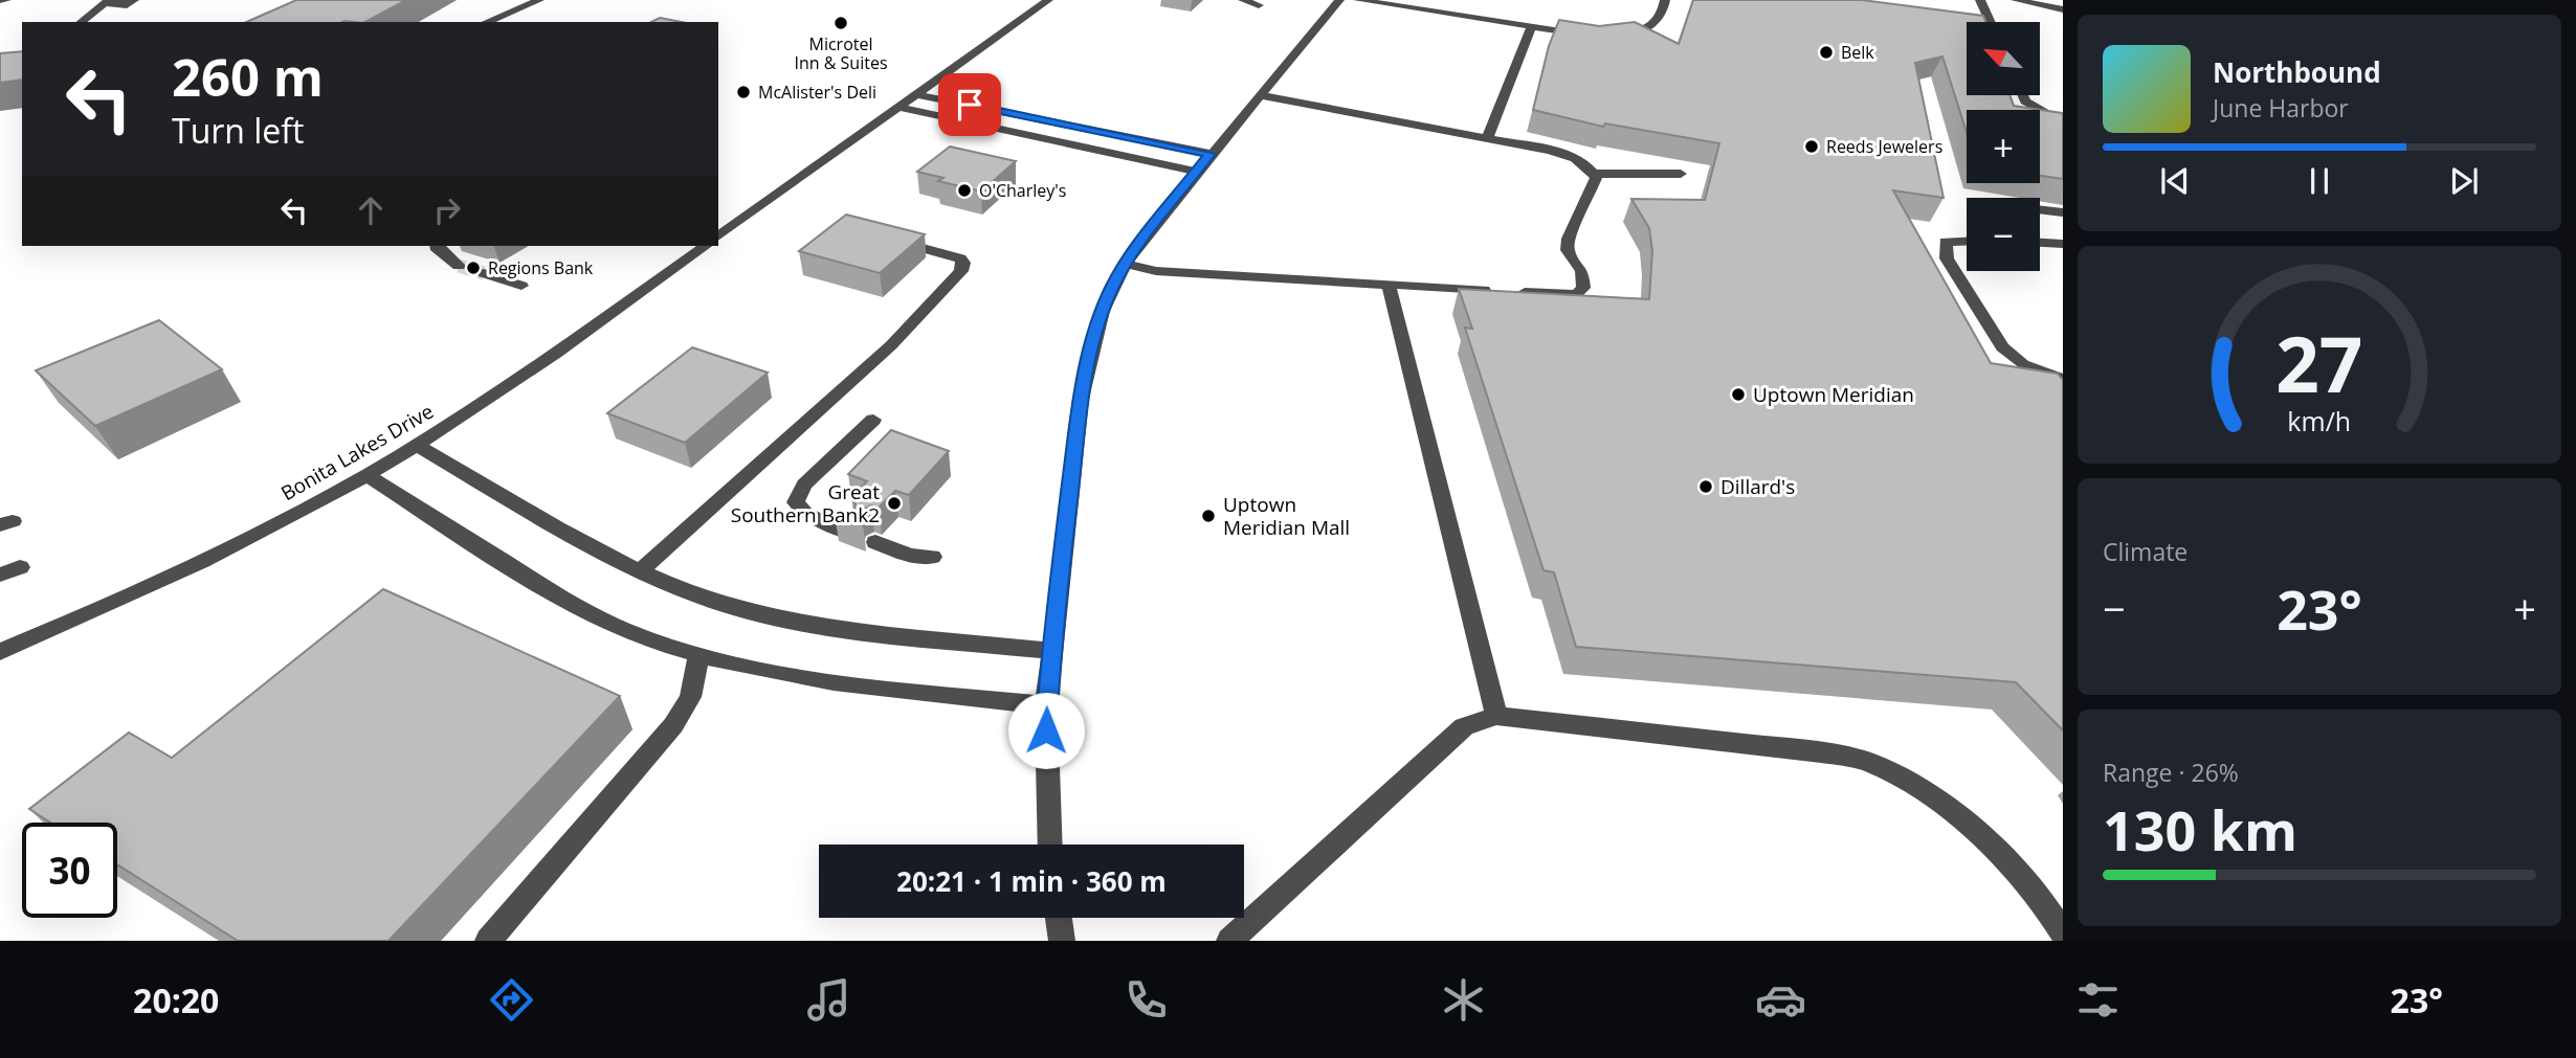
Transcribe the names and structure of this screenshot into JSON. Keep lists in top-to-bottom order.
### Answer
{
  "streets": {
    "street": ["Bonita Lakes Drive"]
  },
  "places": [
    "Microtel Inn & Suites",
    "Belk",
    "McAlister's Deli",
    "Reeds Jewelers",
    "O'Charley's",
    "Regions Bank",
    "Uptown Meridian",
    "Dillard's",
    "Great Southern Bank2",
    "Uptown Meridian Mall"
  ],
  "north": "top left",
  "page": {
    "map_buttons": ["+", "−"],
    "turn": ["260 m", "Turn left"],
    "song": ["Northbound", "June Harbor"],
    "tile": [
      "Climate",
      ["Range · 26%", "130 km"]
    ],
    "heat": ["−", "23°", "+"],
    "limit": "30",
    "trip": "20:21 · 1 min · 360 m",
    "tabs": ["20:20", "23°"],
    "gauge": ["27", "km/h"]
  }
}
